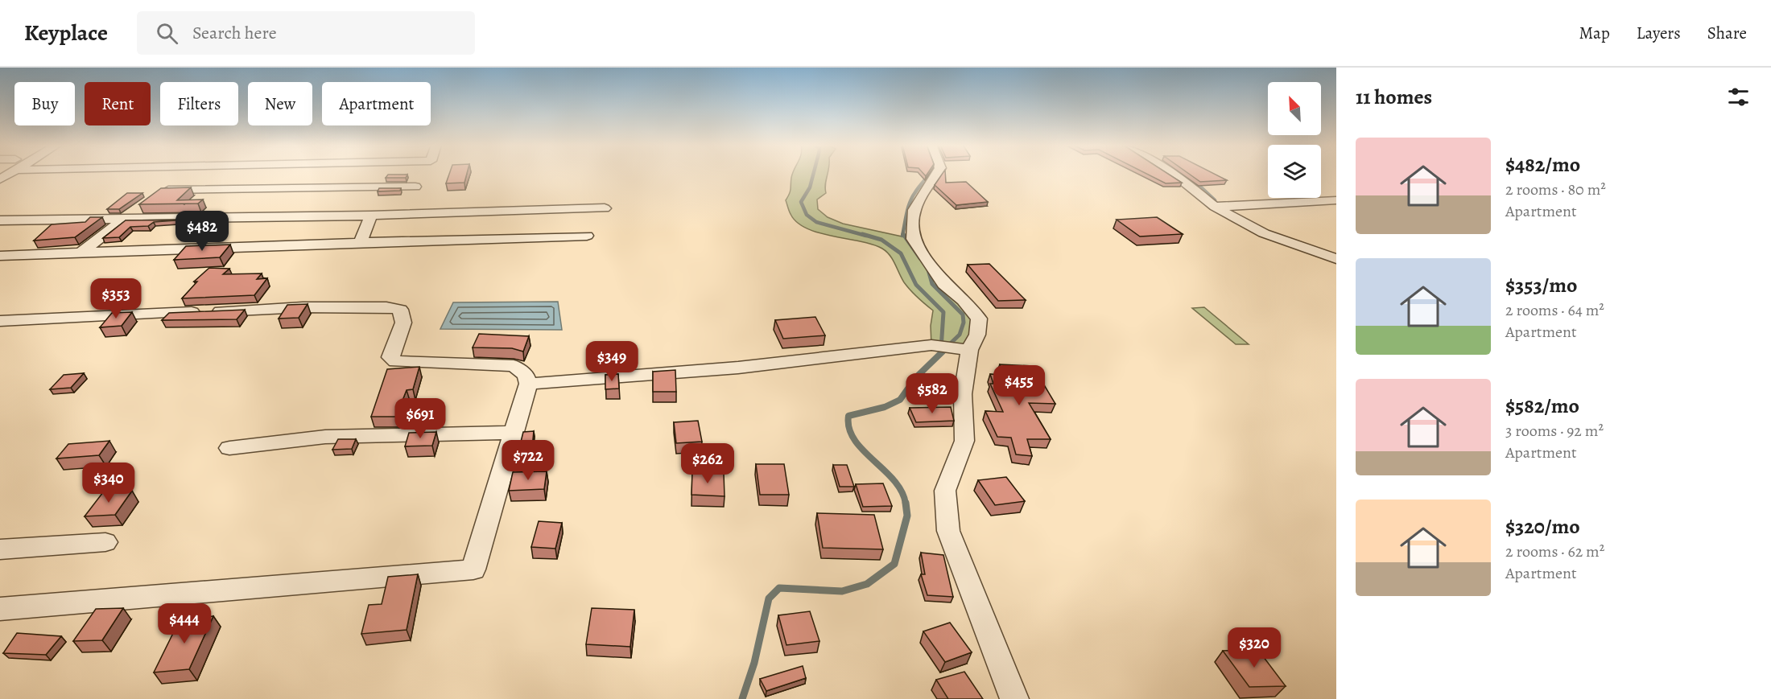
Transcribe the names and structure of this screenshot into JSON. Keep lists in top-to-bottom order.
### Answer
{
  "north": "top left",
  "page": {
    "header": "Keyplace",
    "search": "Search here",
    "nav": ["Map", "Layers", "Share"],
    "heading": "11 homes",
    "chip": [
      "Buy",
      "Rent",
      "Filters",
      "New",
      "Apartment"
    ],
    "list": [
      {
        "name": "$482/mo",
        "note": "2 rooms · 80 m² · Apartment"
      },
      {
        "name": "$353/mo",
        "note": "2 rooms · 64 m² · Apartment"
      },
      {
        "name": "$582/mo",
        "note": "3 rooms · 92 m² · Apartment"
      },
      {
        "name": "$320/mo",
        "note": "2 rooms · 62 m² · Apartment"
      }
    ],
    "price": [
      "$482",
      "$353",
      "$349",
      "$455",
      "$582",
      "$691",
      "$722",
      "$262",
      "$340",
      "$444",
      "$320"
    ]
  }
}
